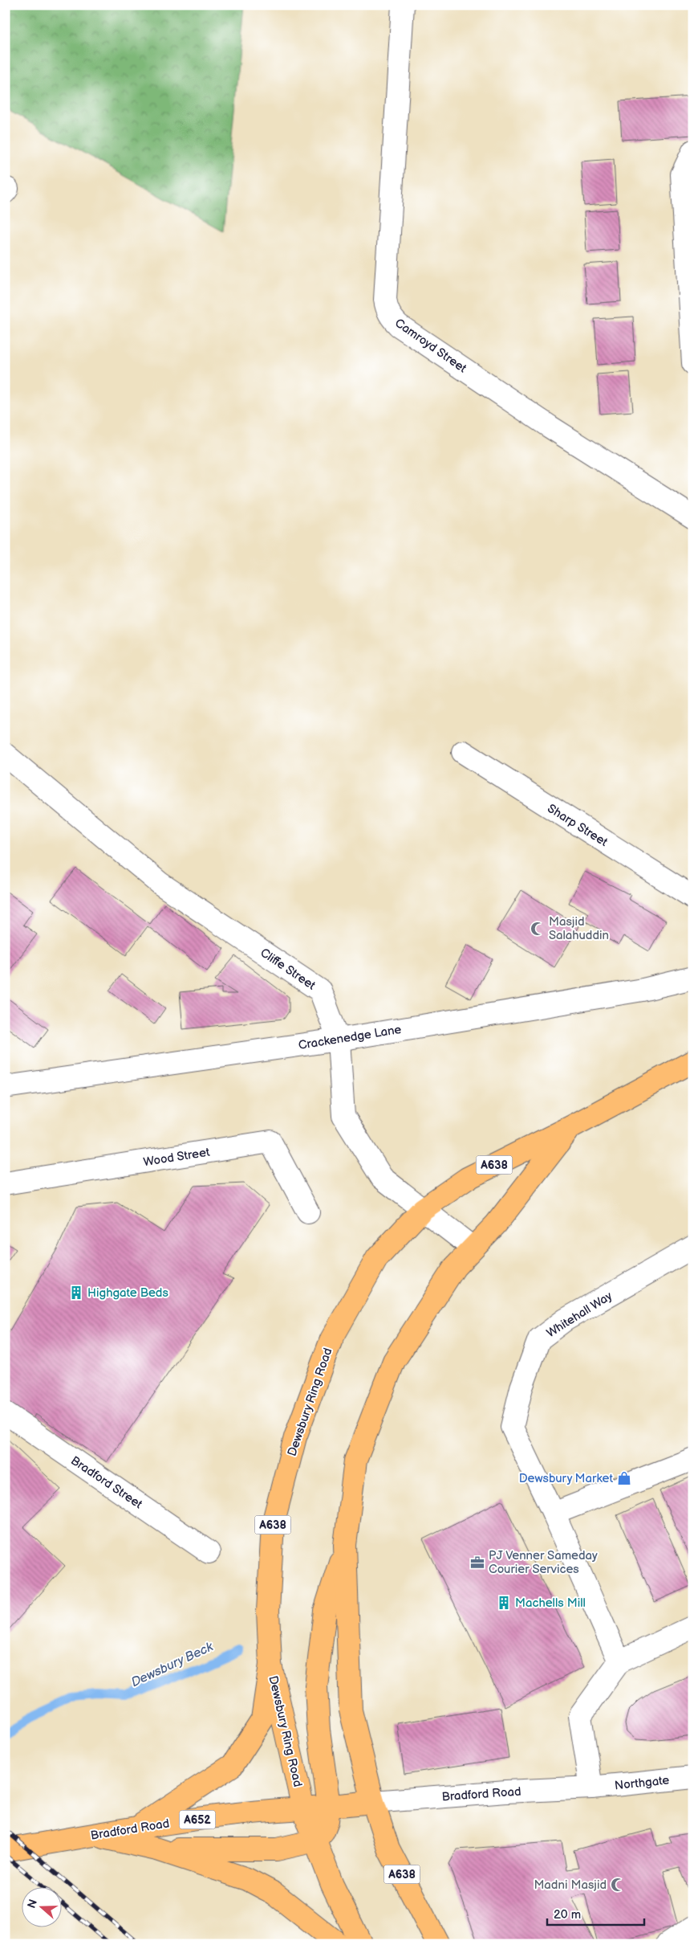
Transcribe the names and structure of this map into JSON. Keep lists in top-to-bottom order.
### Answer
{
  "streets": {
    "main road": [
      "A638",
      "Dewsbury Ring Road",
      "Bradford Road",
      "A652"
    ],
    "street": [
      "Camroyd Street",
      "Sharp Street",
      "Cliffe Street",
      "Crackenedge Lane",
      "Wood Street",
      "Whitehall Way",
      "Bradford Street",
      "Northgate"
    ]
  },
  "crossings": [
    ["Cliffe Street", "Crackenedge Lane"],
    ["Cliffe Street", "Dewsbury Ring Road"],
    ["A638", "Dewsbury Ring Road"],
    ["A638", "Bradford Road"],
    ["Dewsbury Ring Road", "Bradford Road"],
    ["Northgate", "Bradford Road"]
  ],
  "water": ["Dewsbury Beck"],
  "places": {
    "mosque": ["Masjid Salahuddin", "Madni Masjid"],
    "building": ["Highgate Beds", "Machells Mill"],
    "shop": ["Dewsbury Market"],
    "office": ["PJ Venner Sameday Courier Services"]
  },
  "scale_bar": "20 m",
  "north": "left"
}
